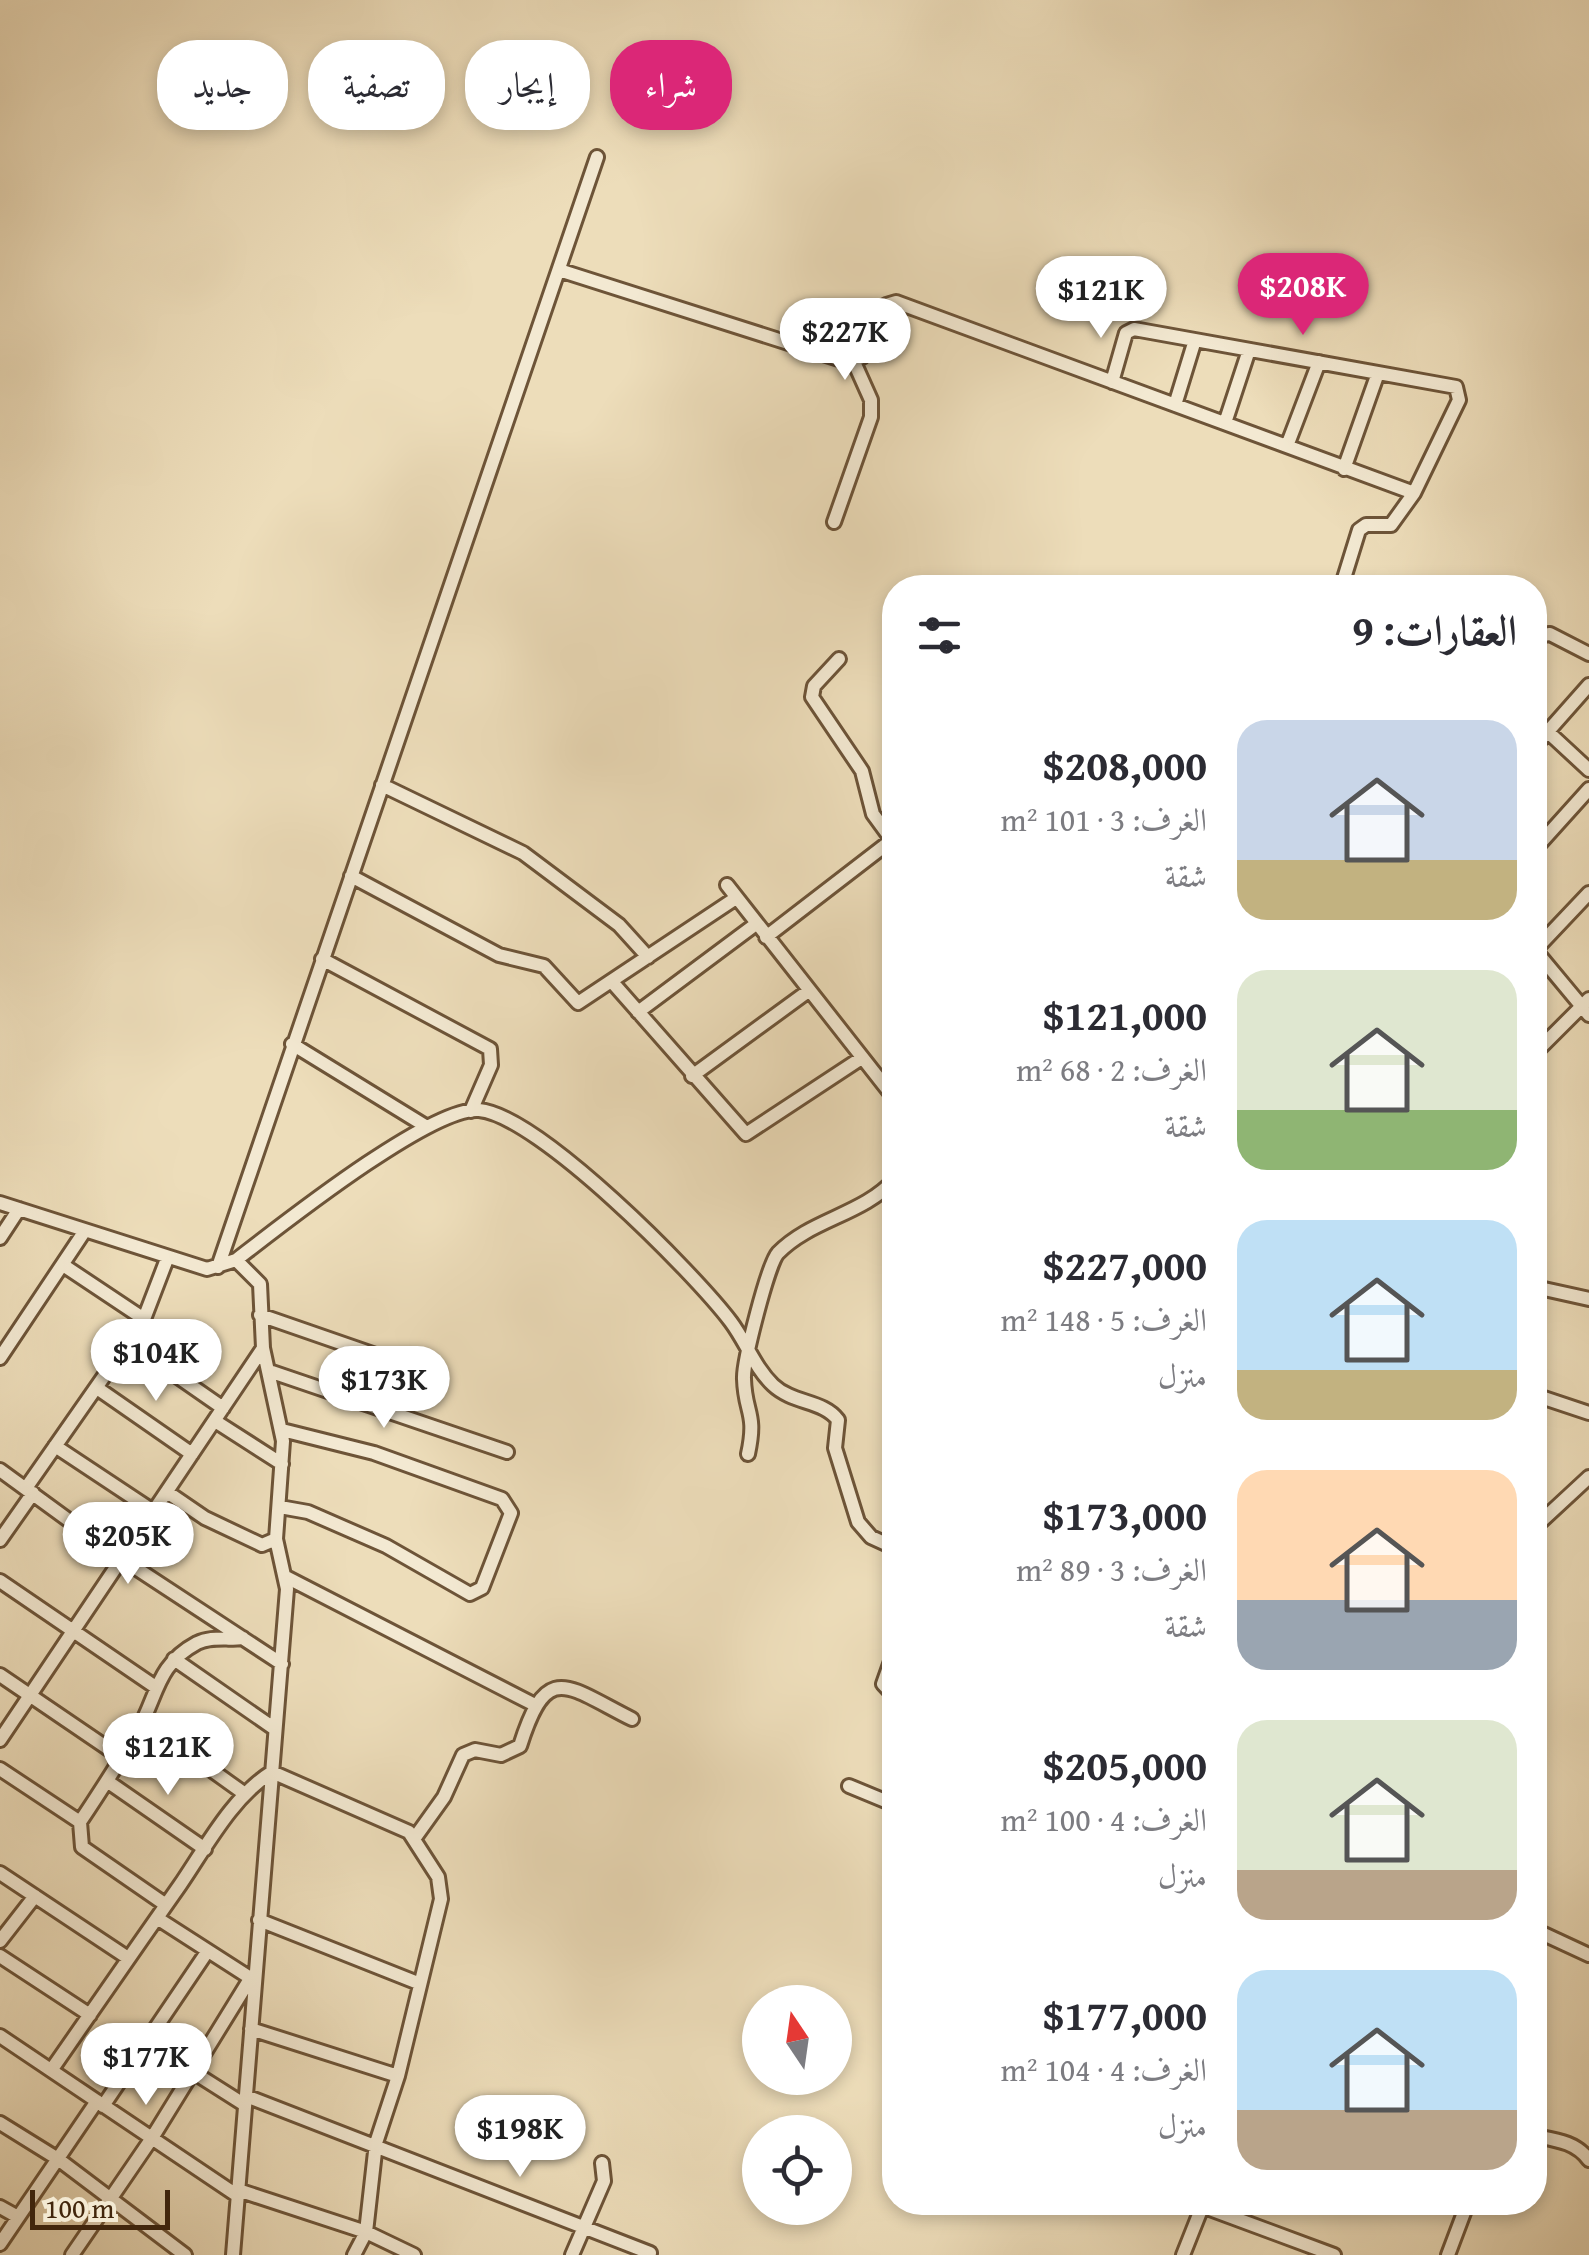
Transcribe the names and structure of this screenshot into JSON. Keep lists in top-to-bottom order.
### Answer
{
  "scale_bar": "100 m",
  "north": "top",
  "page": {
    "chip": [
      "شراء",
      "إيجار",
      "تصفية",
      "جديد"
    ],
    "price": [
      "$208K",
      "$121K",
      "$227K",
      "$104K",
      "$173K",
      "$205K",
      "$121K",
      "$177K",
      "$198K"
    ],
    "heading": "العقارات: 9",
    "list": [
      {
        "name": "$208,000",
        "note": "الغرف: 3 · 101 m² · شقة"
      },
      {
        "name": "$121,000",
        "note": "الغرف: 2 · 68 m² · شقة"
      },
      {
        "name": "$227,000",
        "note": "الغرف: 5 · 148 m² · منزل"
      },
      {
        "name": "$173,000",
        "note": "الغرف: 3 · 89 m² · شقة"
      },
      {
        "name": "$205,000",
        "note": "الغرف: 4 · 100 m² · منزل"
      },
      {
        "name": "$177,000",
        "note": "الغرف: 4 · 104 m² · منزل"
      }
    ],
    "scale": "100 m"
  }
}
